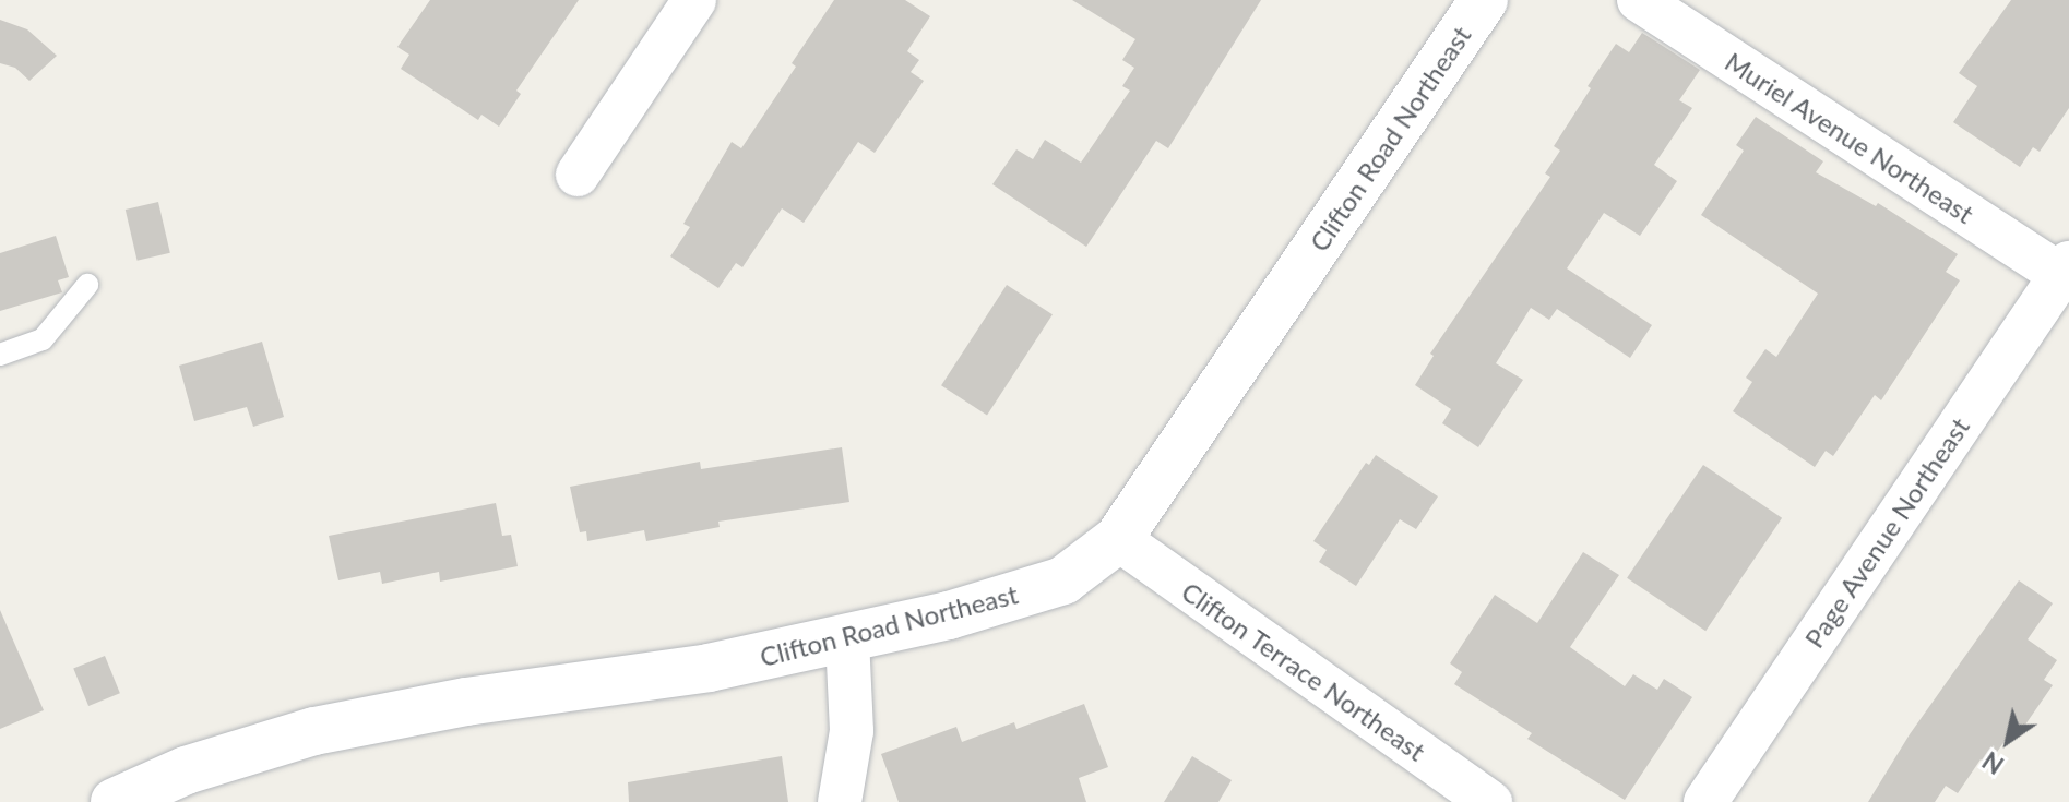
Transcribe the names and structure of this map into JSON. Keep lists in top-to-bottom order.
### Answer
{
  "streets": {
    "street": [
      "Muriel Avenue Northeast",
      "Clifton Road Northeast",
      "Page Avenue Northeast",
      "Clifton Terrace Northeast"
    ]
  },
  "crossings": [
    ["Muriel Avenue Northeast", "Page Avenue Northeast"],
    ["Clifton Road Northeast", "Clifton Terrace Northeast"]
  ],
  "north": "bottom left"
}
